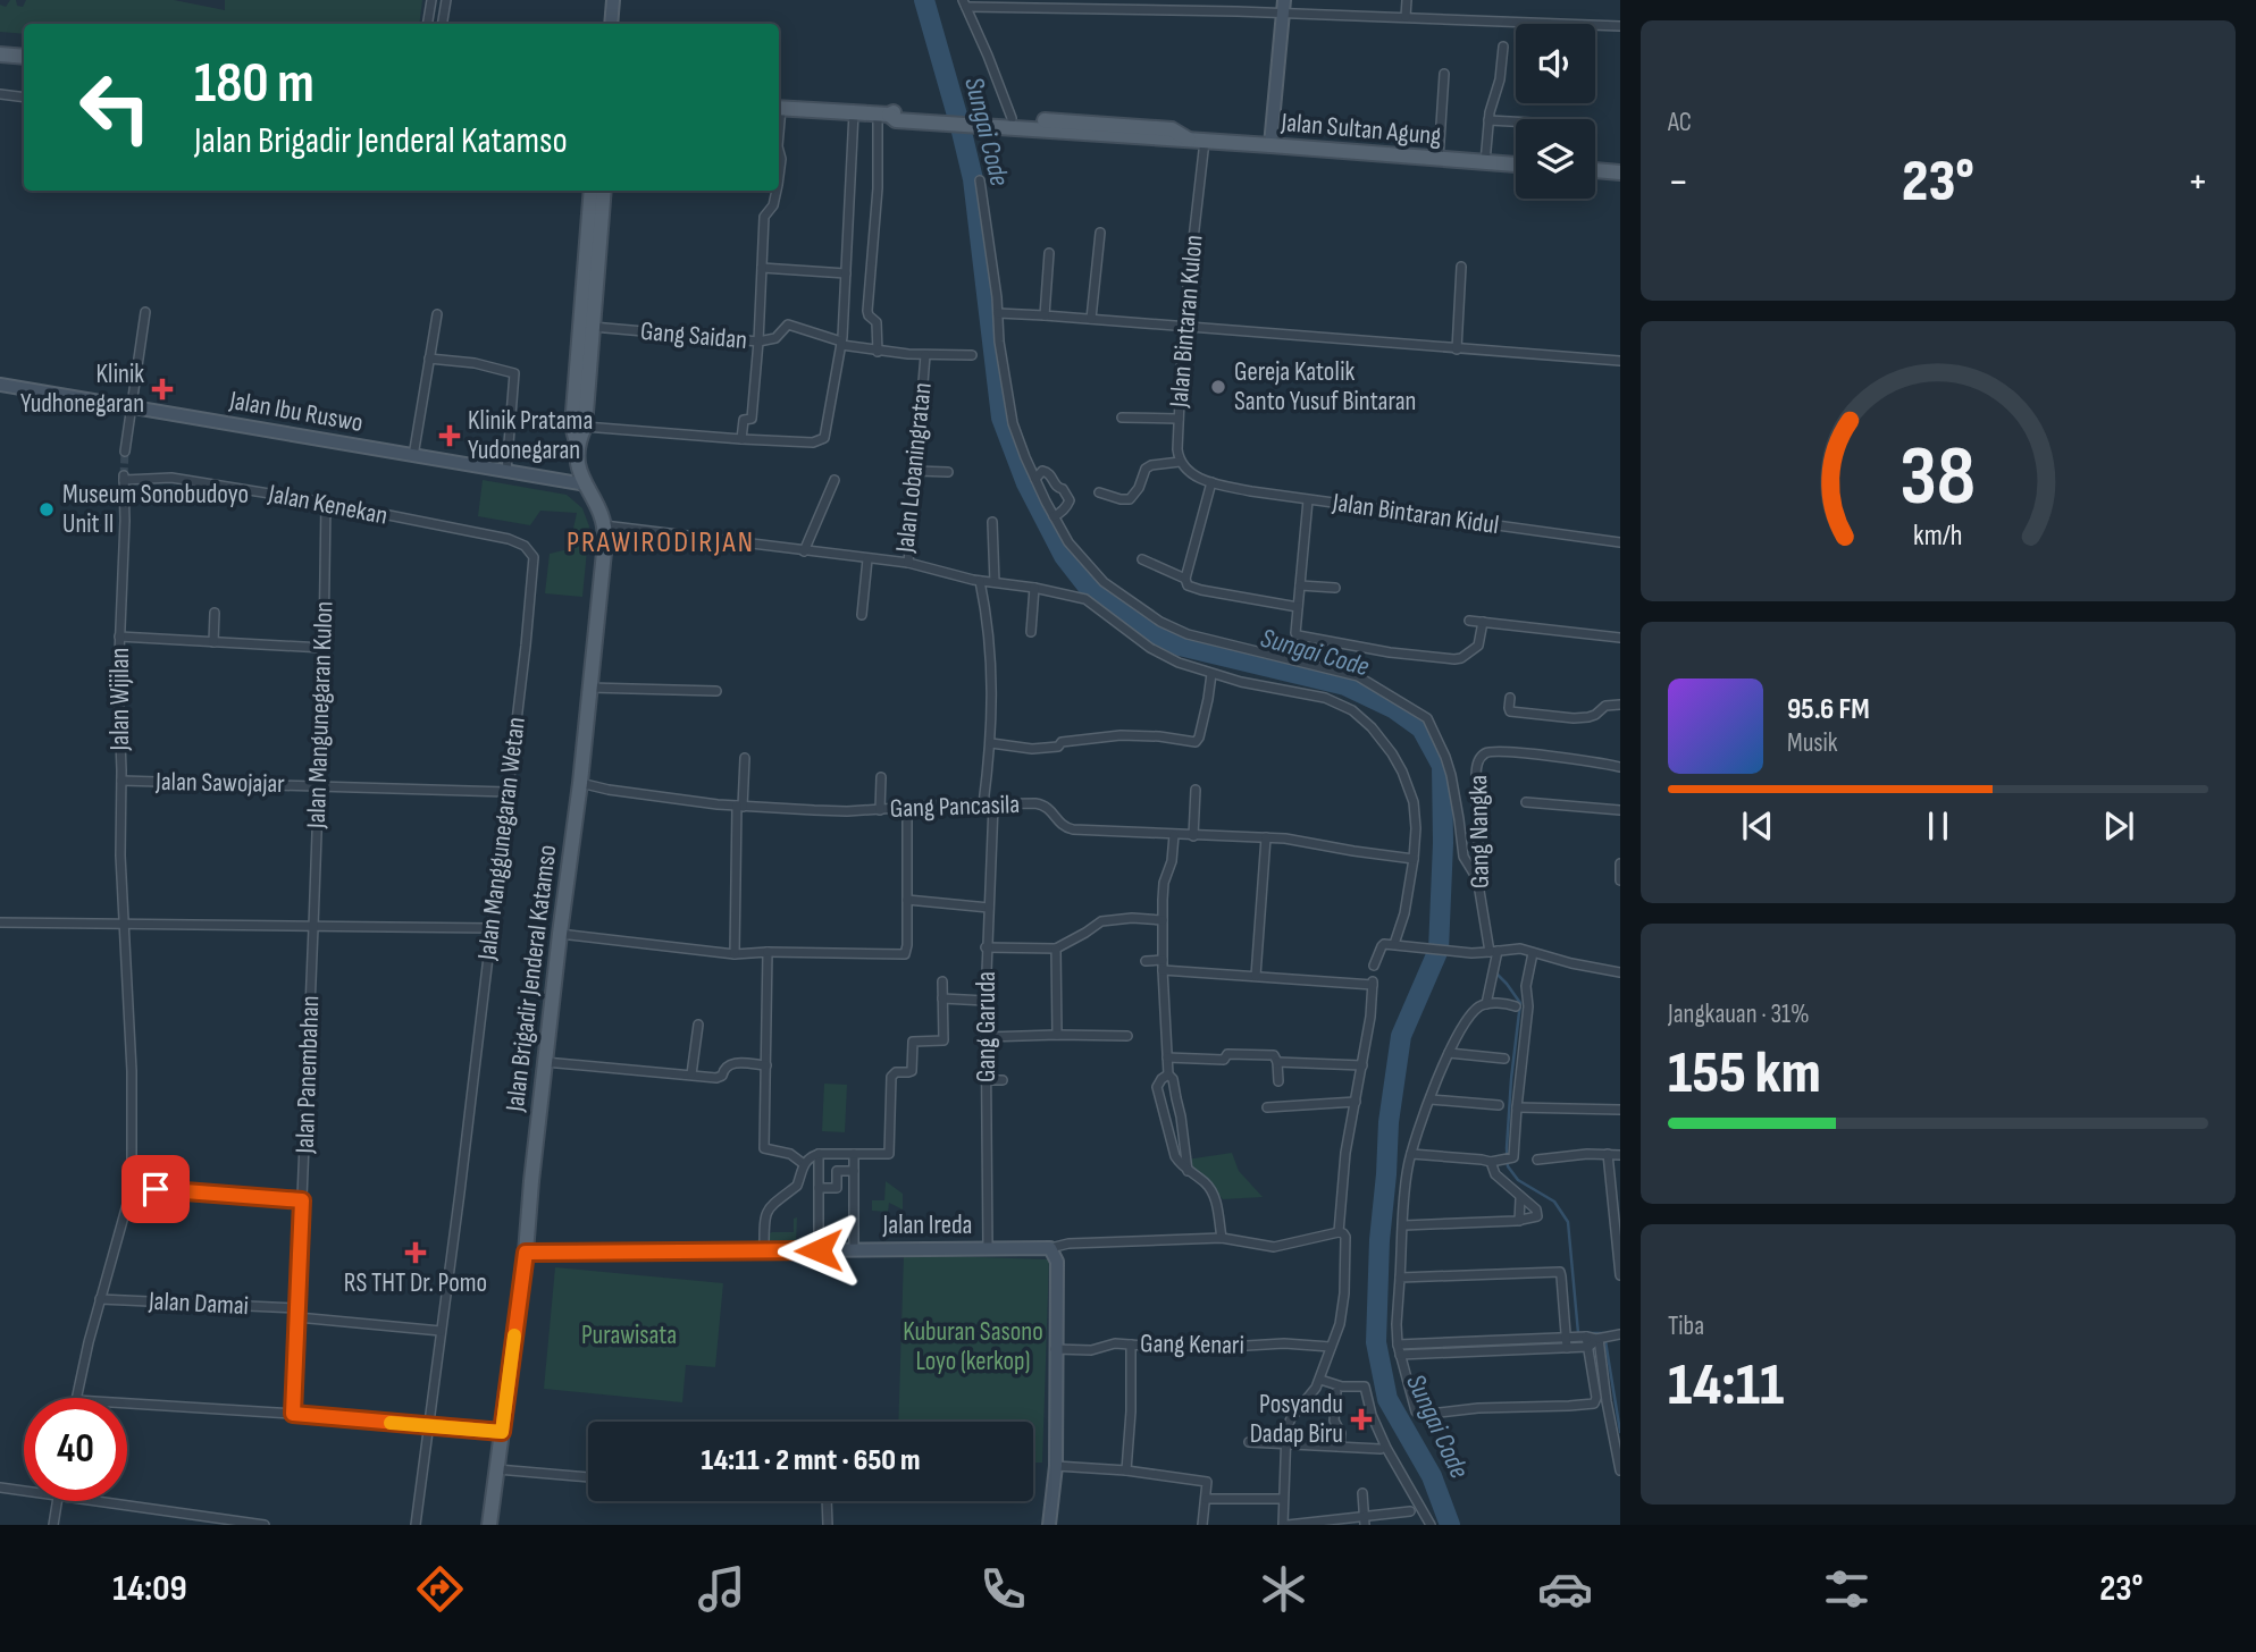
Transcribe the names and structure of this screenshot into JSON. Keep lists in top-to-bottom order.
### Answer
{
  "streets": {
    "main road": ["Jalan Sultan Agung", "Jalan Brigadir Jenderal Katamso"],
    "street": [
      "Jalan Bintaran Kulon",
      "Gang Saidan",
      "Jalan Ibu Ruswo",
      "Jalan Lobaningratan",
      "Jalan Kenekan",
      "Jalan Bintaran Kidul",
      "Jalan Wijilan",
      "Jalan Mangunegaran Kulon",
      "Jalan Sawojajar",
      "Gang Pancasila",
      "Gang Nangka",
      "Jalan Manggunegaran Wetan",
      "Gang Garuda",
      "Jalan Panembahan",
      "Jalan Ireda",
      "Jalan Damai",
      "Gang Kenari"
    ]
  },
  "crossings": [
    ["Jalan Sultan Agung", "Jalan Bintaran Kulon"],
    ["Jalan Ibu Ruswo", "Jalan Brigadir Jenderal Katamso"],
    ["Jalan Lobaningratan", "Jalan Brigadir Jenderal Katamso"],
    ["Jalan Kenekan", "Jalan Wijilan"],
    ["Jalan Kenekan", "Jalan Mangunegaran Kulon"],
    ["Jalan Kenekan", "Jalan Manggunegaran Wetan"],
    ["Jalan Wijilan", "Jalan Sawojajar"],
    ["Jalan Wijilan", "Jalan Damai"],
    ["Jalan Mangunegaran Kulon", "Jalan Sawojajar"],
    ["Jalan Mangunegaran Kulon", "Jalan Panembahan"],
    ["Jalan Sawojajar", "Jalan Manggunegaran Wetan"],
    ["Gang Pancasila", "Jalan Brigadir Jenderal Katamso"],
    ["Gang Pancasila", "Gang Garuda"],
    ["Jalan Manggunegaran Wetan", "Jalan Damai"],
    ["Jalan Brigadir Jenderal Katamso", "Jalan Ireda"],
    ["Gang Garuda", "Jalan Ireda"],
    ["Jalan Panembahan", "Jalan Damai"]
  ],
  "districts": ["PRAWIRODIRJAN"],
  "water": ["Sungai Code"],
  "parks": ["Kuburan Sasono Loyo (kerkop)", "Purawisata"],
  "places": {
    "other": ["Gereja Katolik Santo Yusuf Bintaran", "Museum Sonobudoyo Unit II"],
    "health": [
      "Klinik Yudhonegaran",
      "Klinik Pratama Yudonegaran",
      "RS THT Dr. Pomo",
      "Posyandu Dadap Biru"
    ]
  },
  "page": {
    "tile": [
      "AC",
      ["Jangkauan · 31%", "155 km"],
      ["Tiba", "14:11"]
    ],
    "turn": ["180 m", "Jalan Brigadir Jenderal Katamso"],
    "heat": ["−", "23°", "+"],
    "song": ["95.6 FM", "Musik"],
    "limit": "40",
    "trip": "14:11 · 2 mnt · 650 m",
    "tabs": ["14:09", "23°"],
    "gauge": ["38", "km/h"]
  }
}
